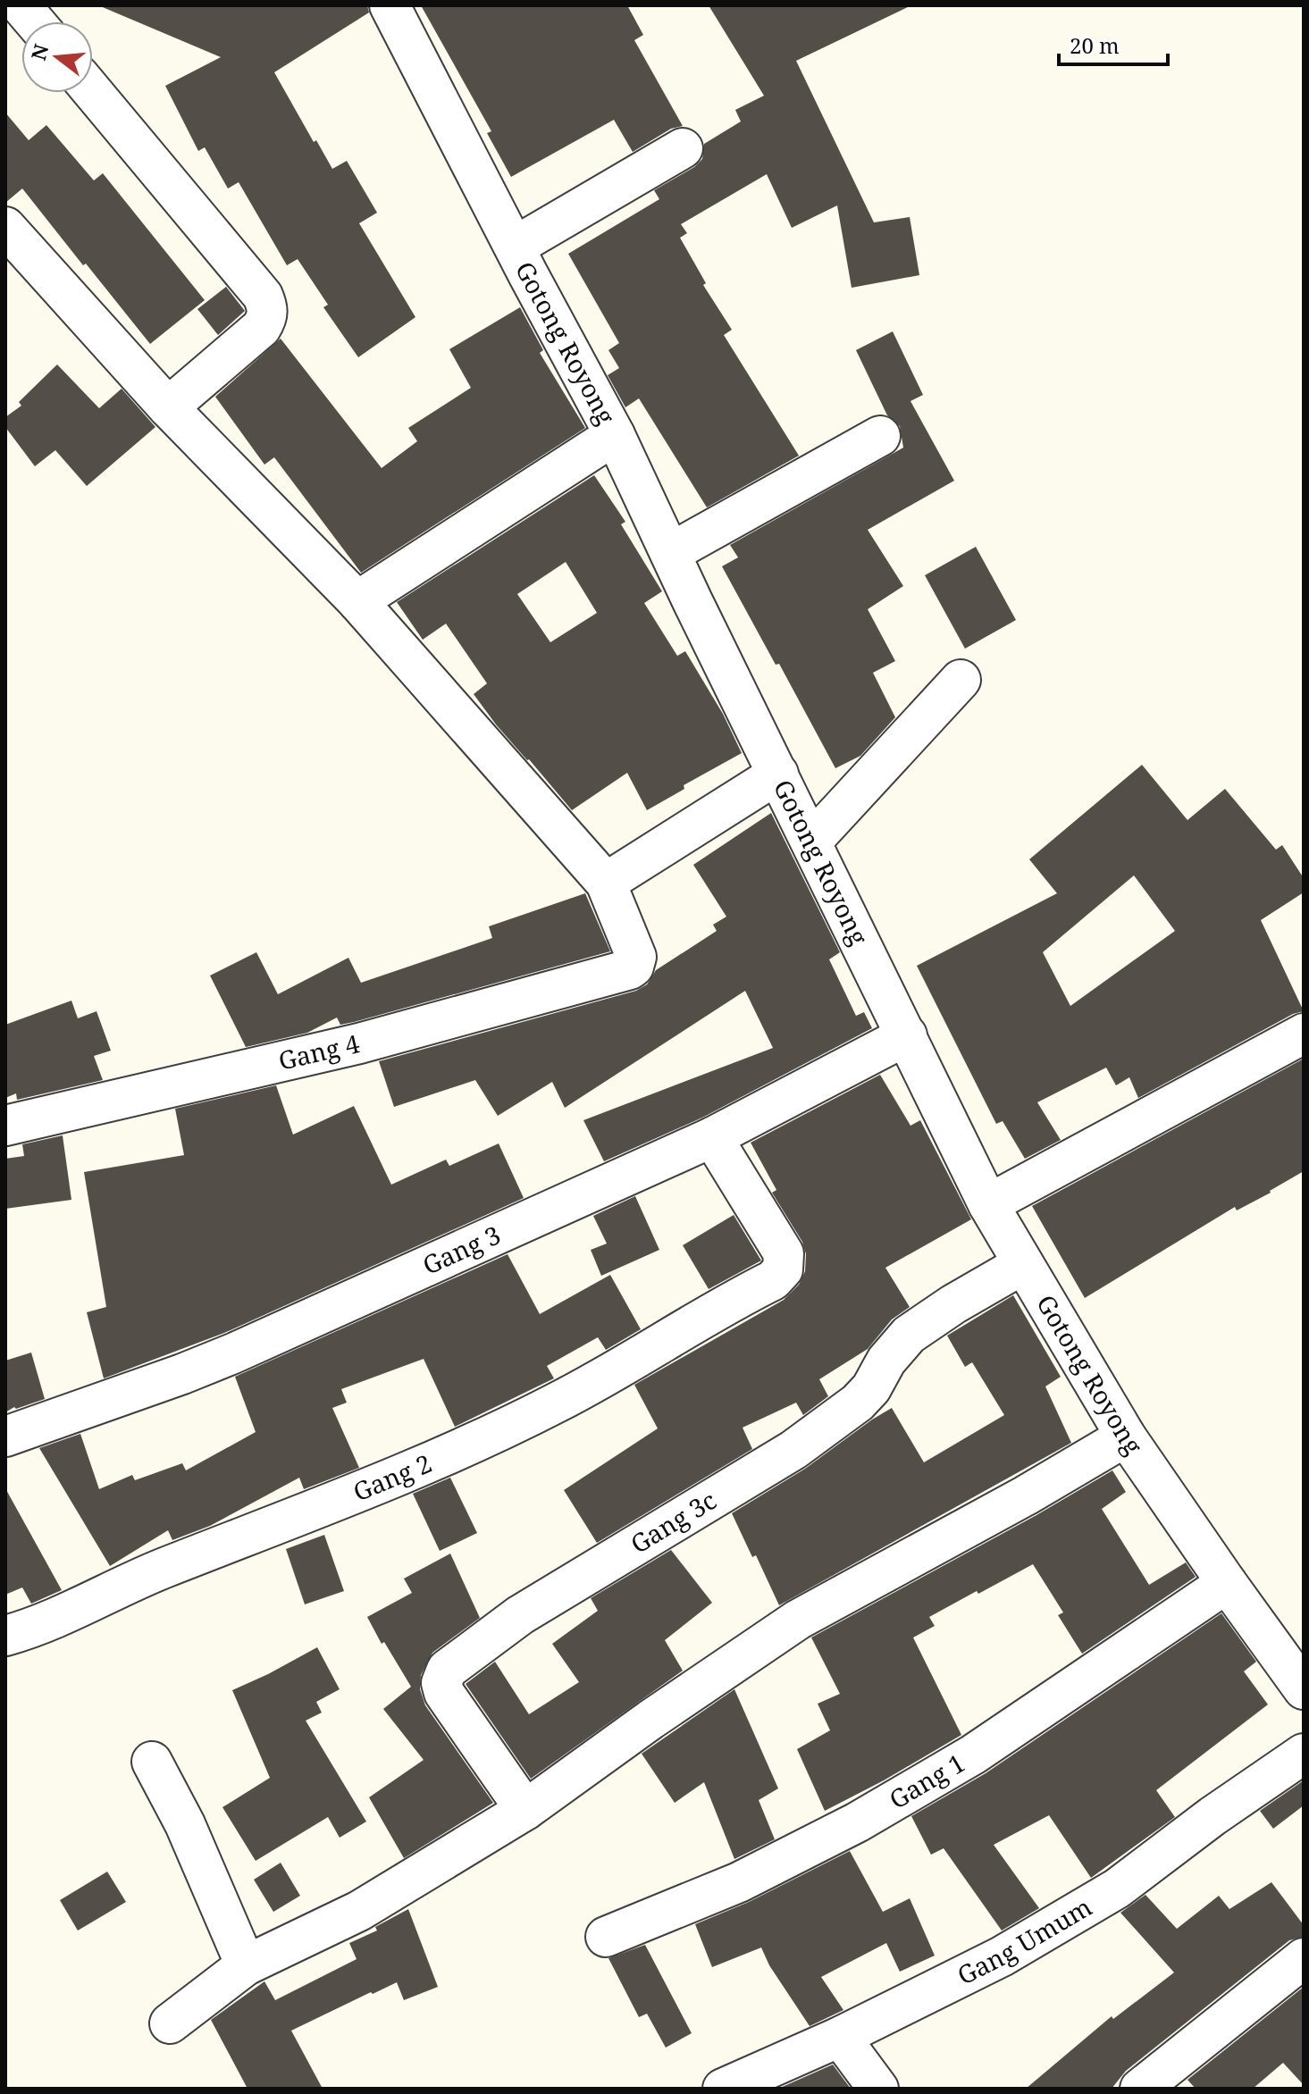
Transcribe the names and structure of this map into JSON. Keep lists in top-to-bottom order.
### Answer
{
  "streets": {
    "street": [
      "Gotong Royong",
      "Gang 4",
      "Gang 3",
      "Gang 2",
      "Gang 3c",
      "Gang 1",
      "Gang Umum"
    ]
  },
  "crossings": [
    ["Gotong Royong", "Gang 3"],
    ["Gotong Royong", "Gang 3c"],
    ["Gotong Royong", "Gang 1"],
    ["Gang 3", "Gang 2"]
  ],
  "scale_bar": "20 m",
  "north": "left"
}
